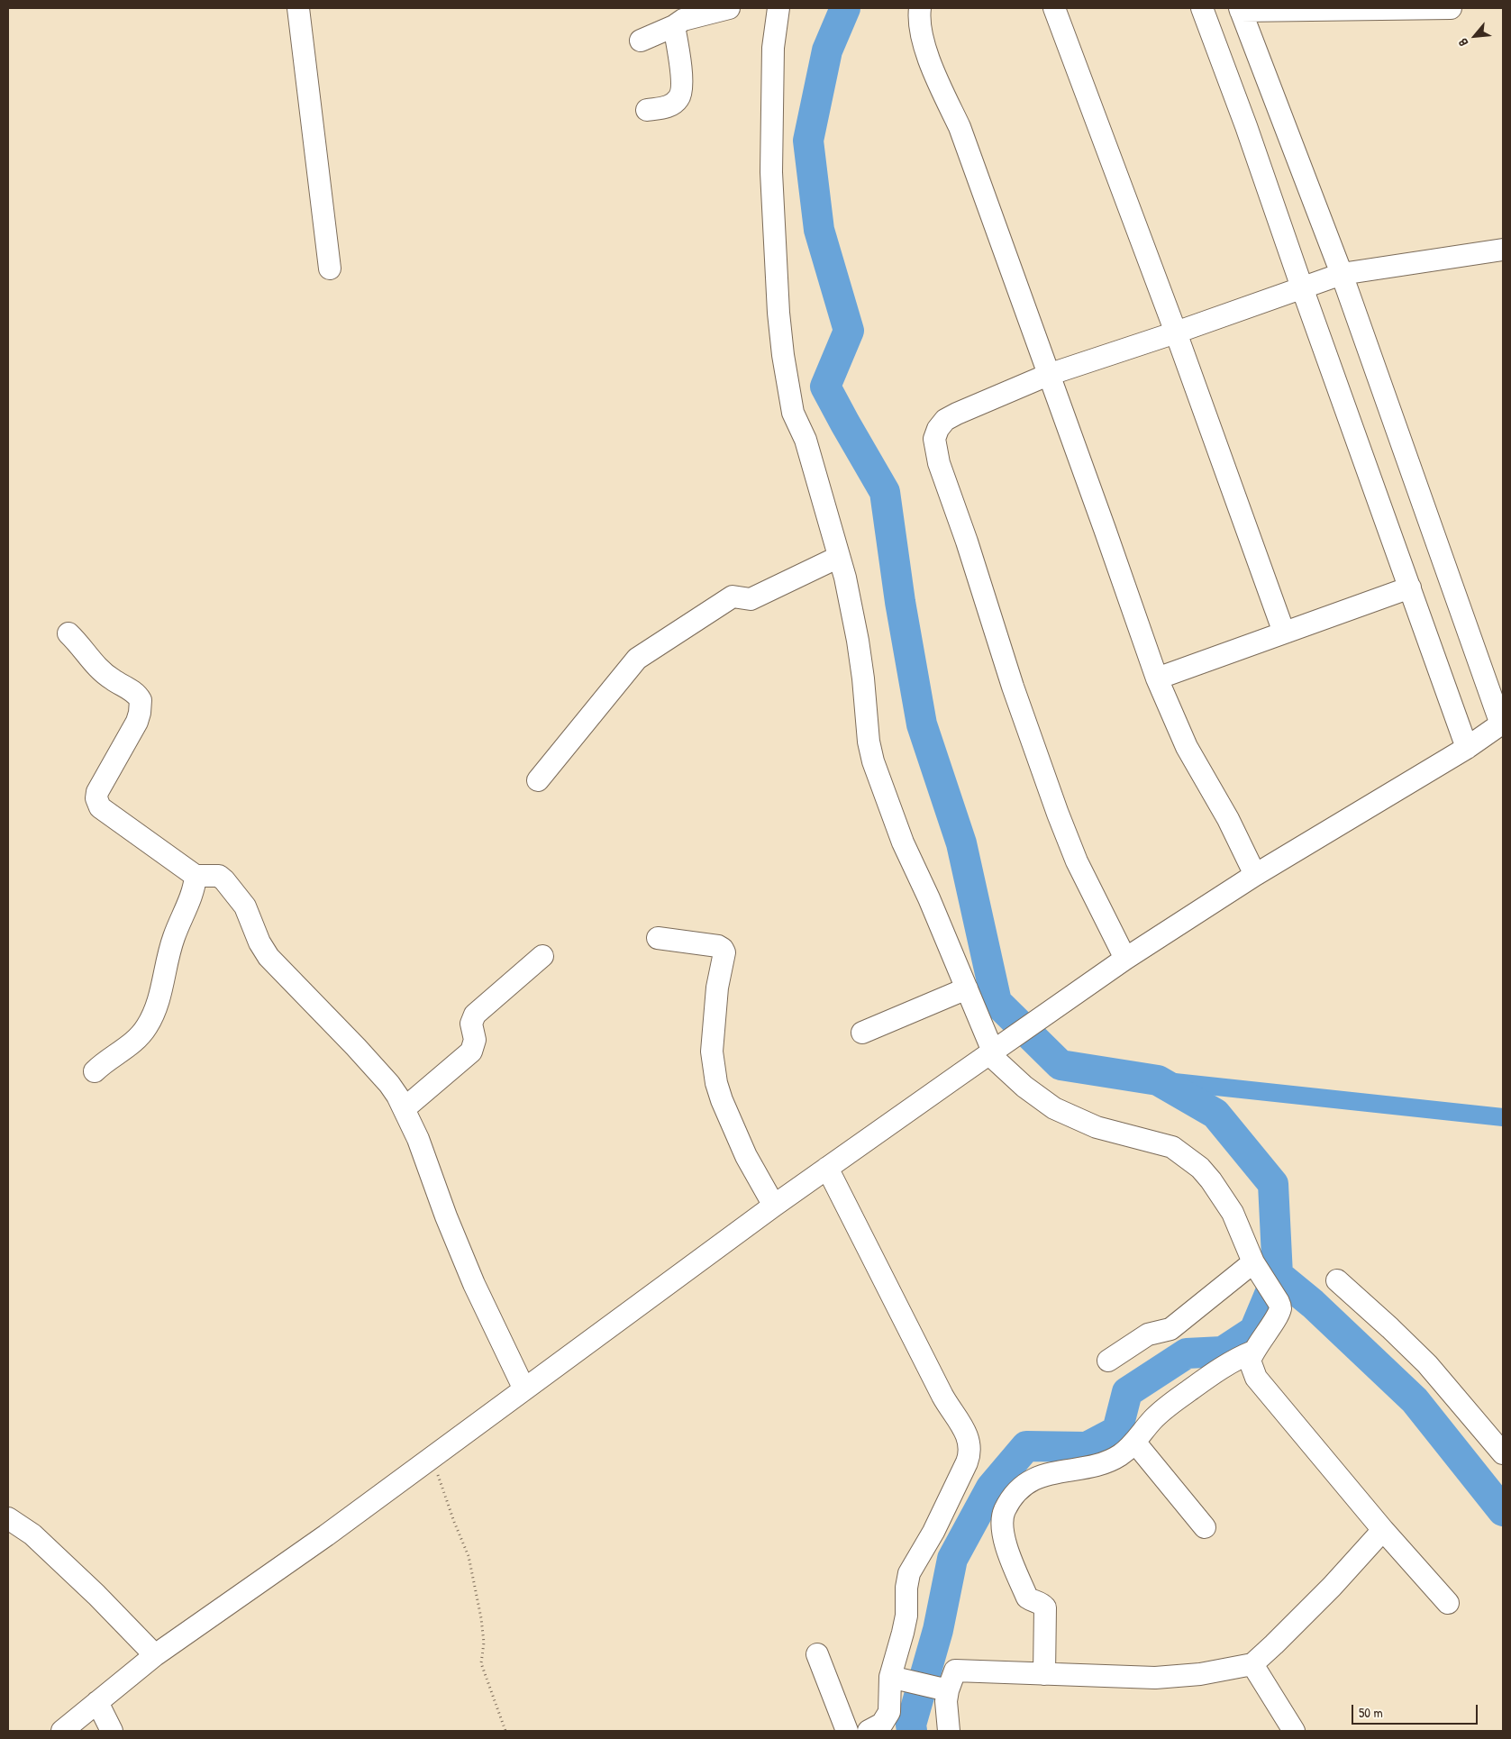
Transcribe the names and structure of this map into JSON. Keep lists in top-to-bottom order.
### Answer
{
  "scale_bar": "50 m",
  "north": "bottom left"
}
